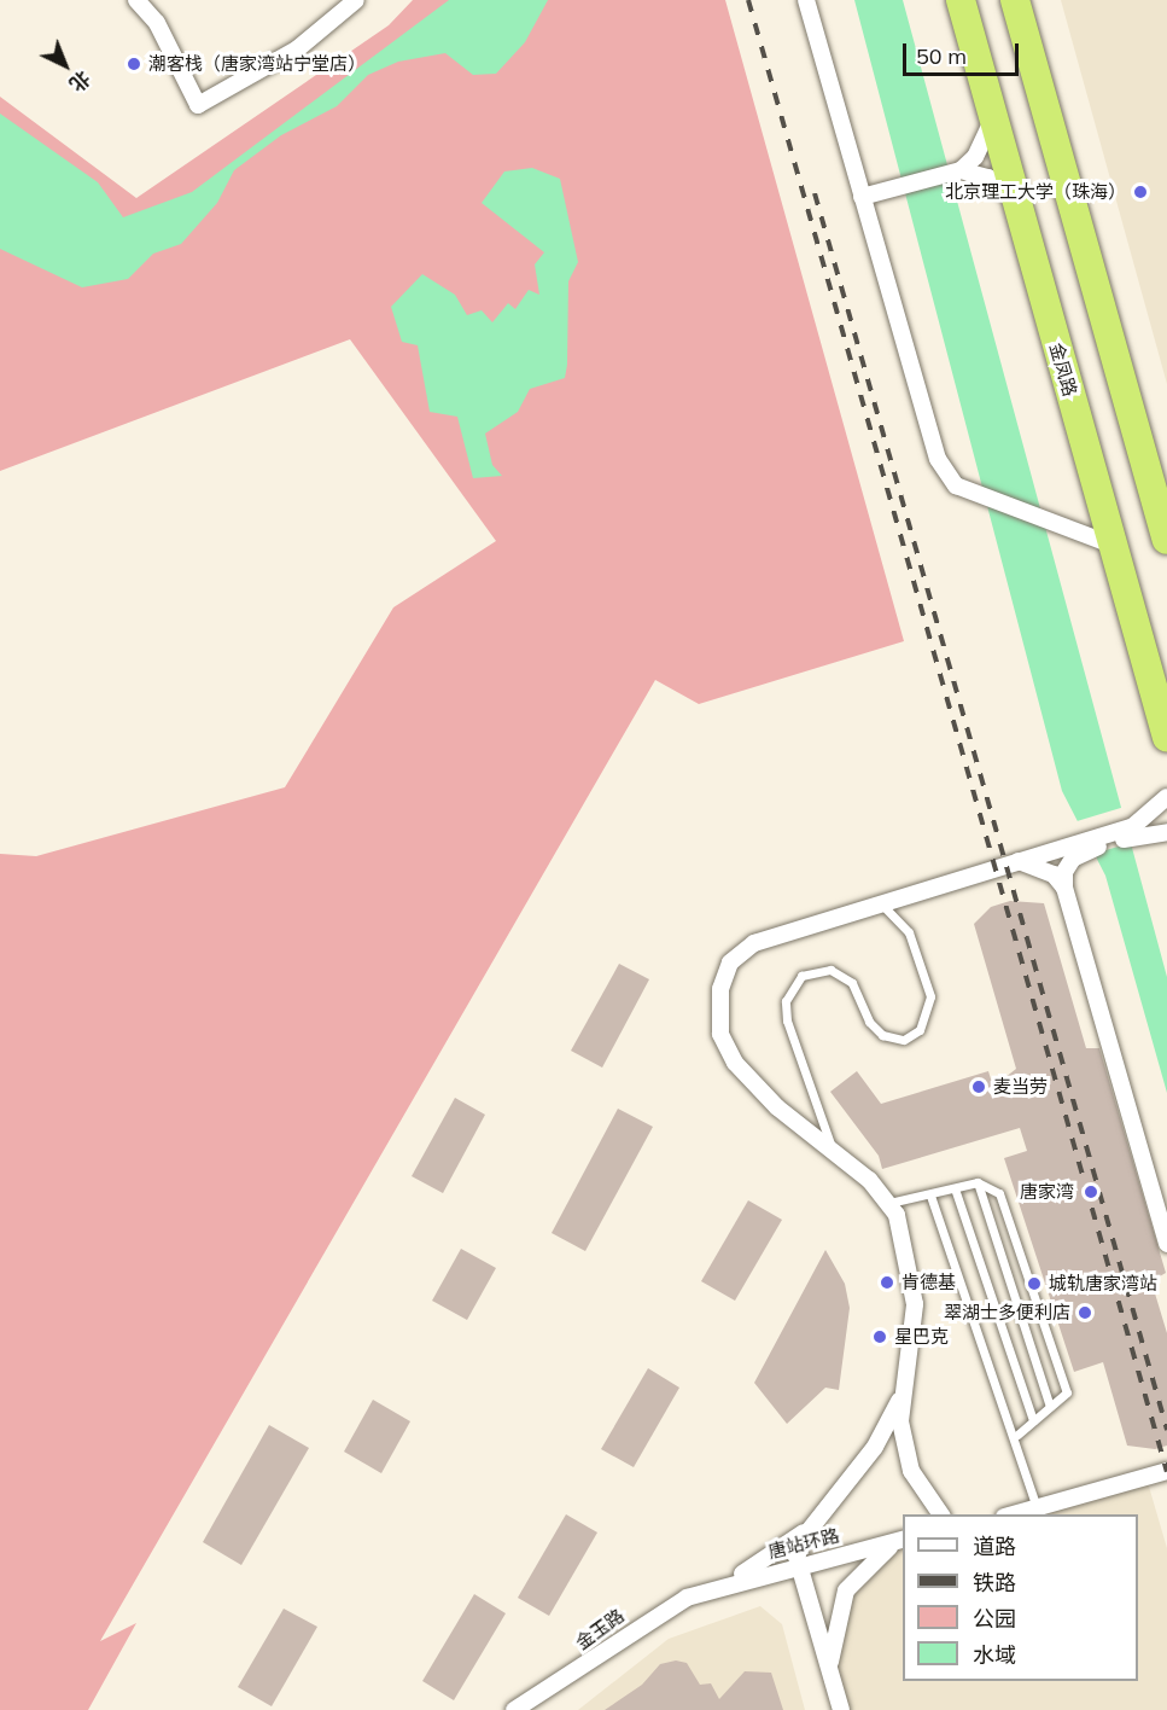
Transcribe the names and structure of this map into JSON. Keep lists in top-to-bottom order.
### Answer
{
  "streets": {
    "highway": ["金凤路"],
    "street": ["唐站环路", "金玉路"]
  },
  "crossings": [
    ["唐站环路", "金玉路"]
  ],
  "places": [
    "潮客栈（唐家湾站宁堂店）",
    "北京理工大学（珠海）",
    "麦当劳",
    "唐家湾",
    "肯德基",
    "城轨唐家湾站",
    "翠湖士多便利店",
    "星巴克"
  ],
  "legend": [
    "道路",
    "铁路",
    "公园",
    "水域"
  ],
  "scale_bar": "50 m",
  "north": "bottom right"
}
